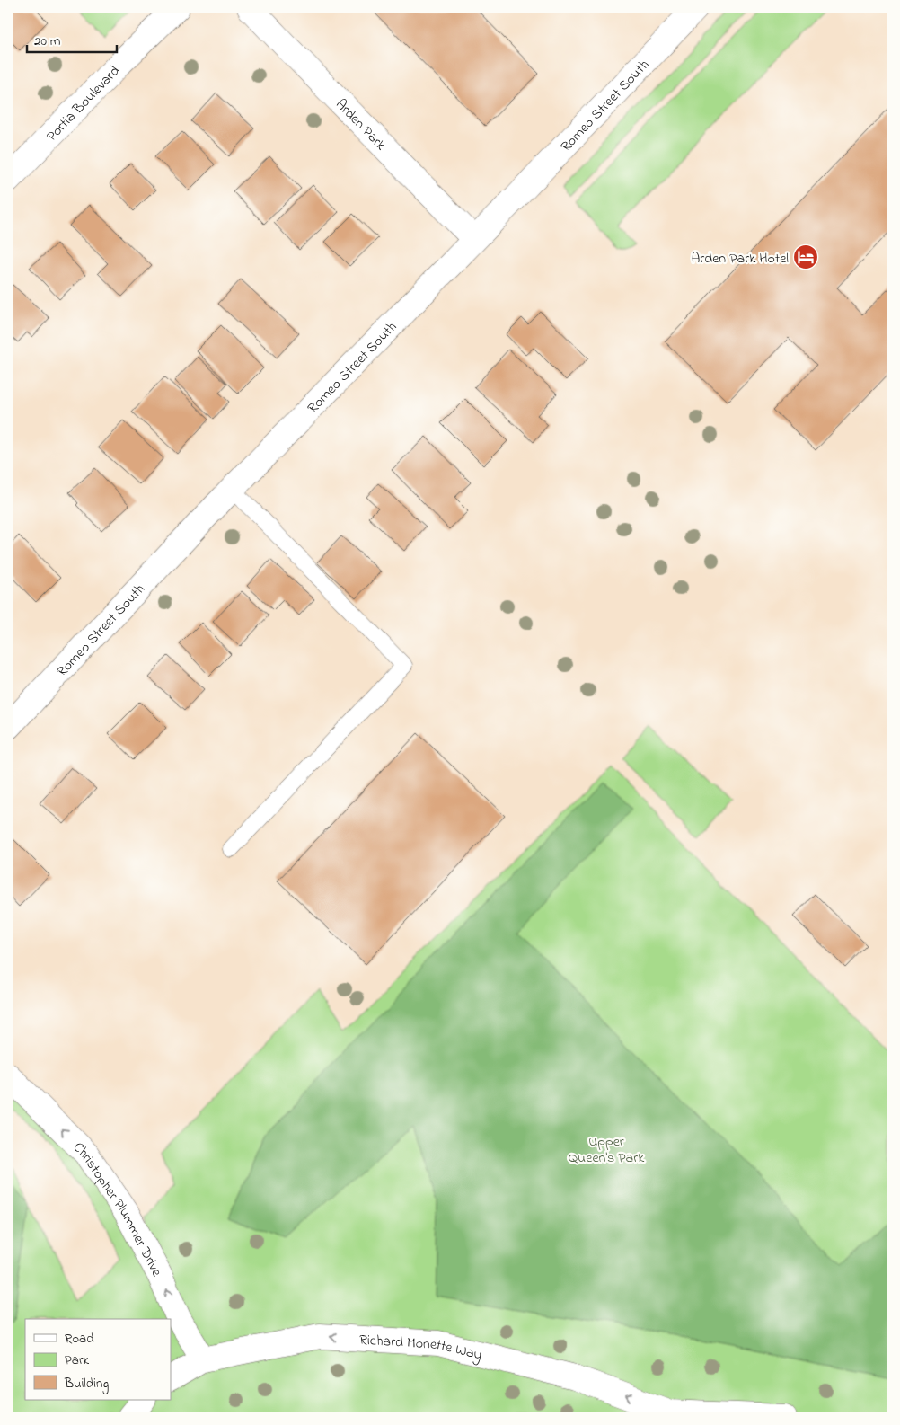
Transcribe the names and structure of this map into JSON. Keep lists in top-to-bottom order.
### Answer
{
  "streets": {
    "street": [
      "Portia Boulevard",
      "Romeo Street South",
      "Arden Park",
      "Christopher Plummer Drive",
      "Richard Monette Way"
    ]
  },
  "crossings": [
    ["Romeo Street South", "Arden Park"],
    ["Christopher Plummer Drive", "Richard Monette Way"]
  ],
  "one_way": ["Christopher Plummer Drive", "Richard Monette Way"],
  "parks": ["Upper Queen's Park"],
  "places": {
    "hotel": ["Arden Park Hotel"]
  },
  "legend": ["Road", "Park", "Building"],
  "scale_bar": "20 m"
}
